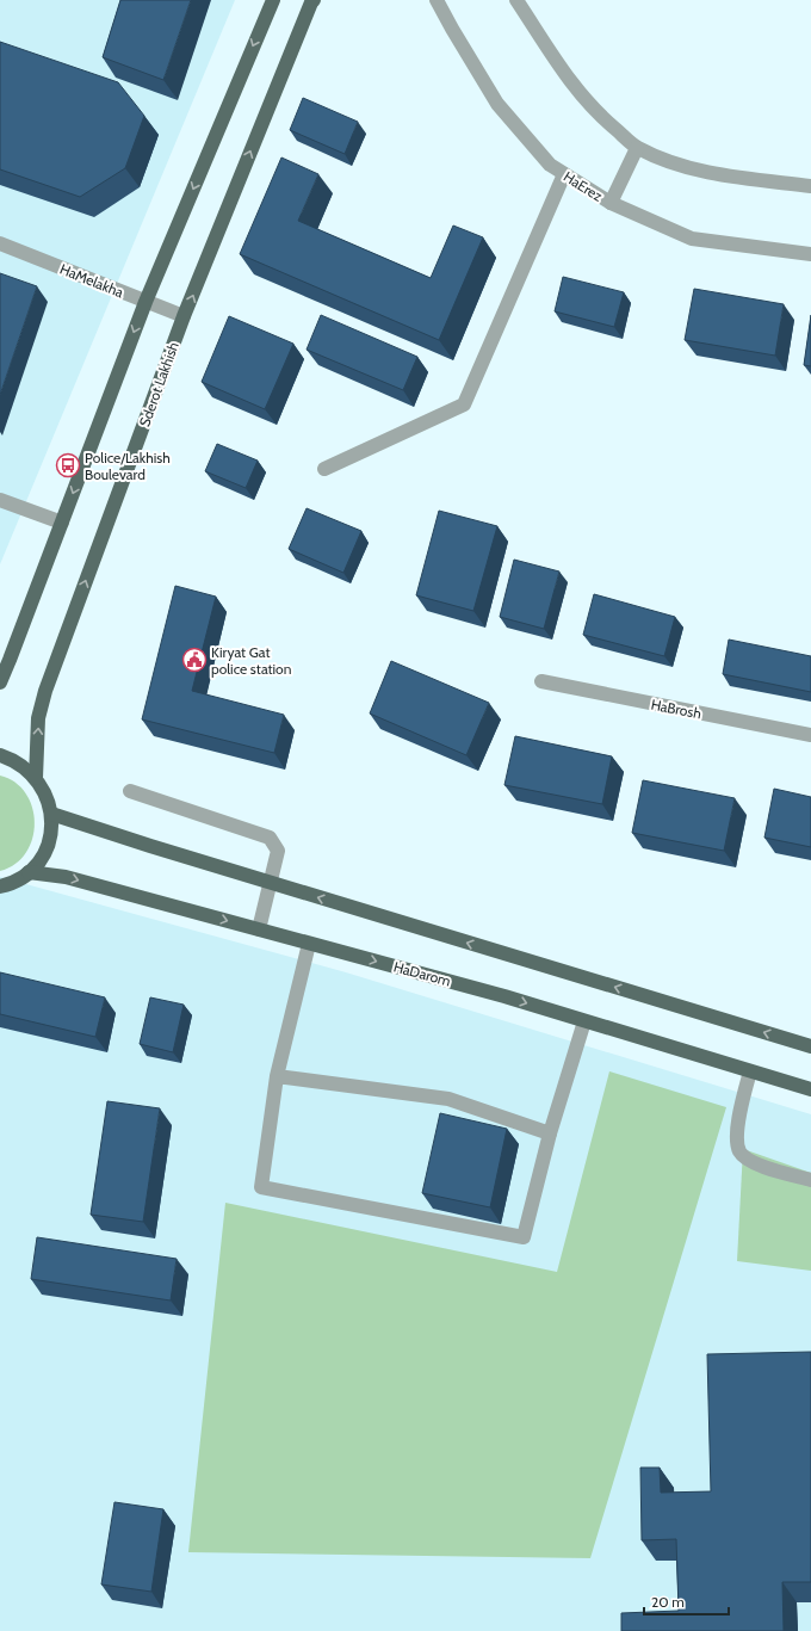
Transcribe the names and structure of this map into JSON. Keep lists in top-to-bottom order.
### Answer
{
  "streets": {
    "main road": ["Sderot Lakhish", "HaDarom"],
    "street": ["HaErez", "HaMelakha", "HaBrosh"]
  },
  "crossings": [
    ["HaMelakha", "Sderot Lakhish"]
  ],
  "places": {
    "bus stop": ["Police/Lakhish Boulevard"],
    "public building": ["Kiryat Gat police station"]
  },
  "scale_bar": "20 m"
}
